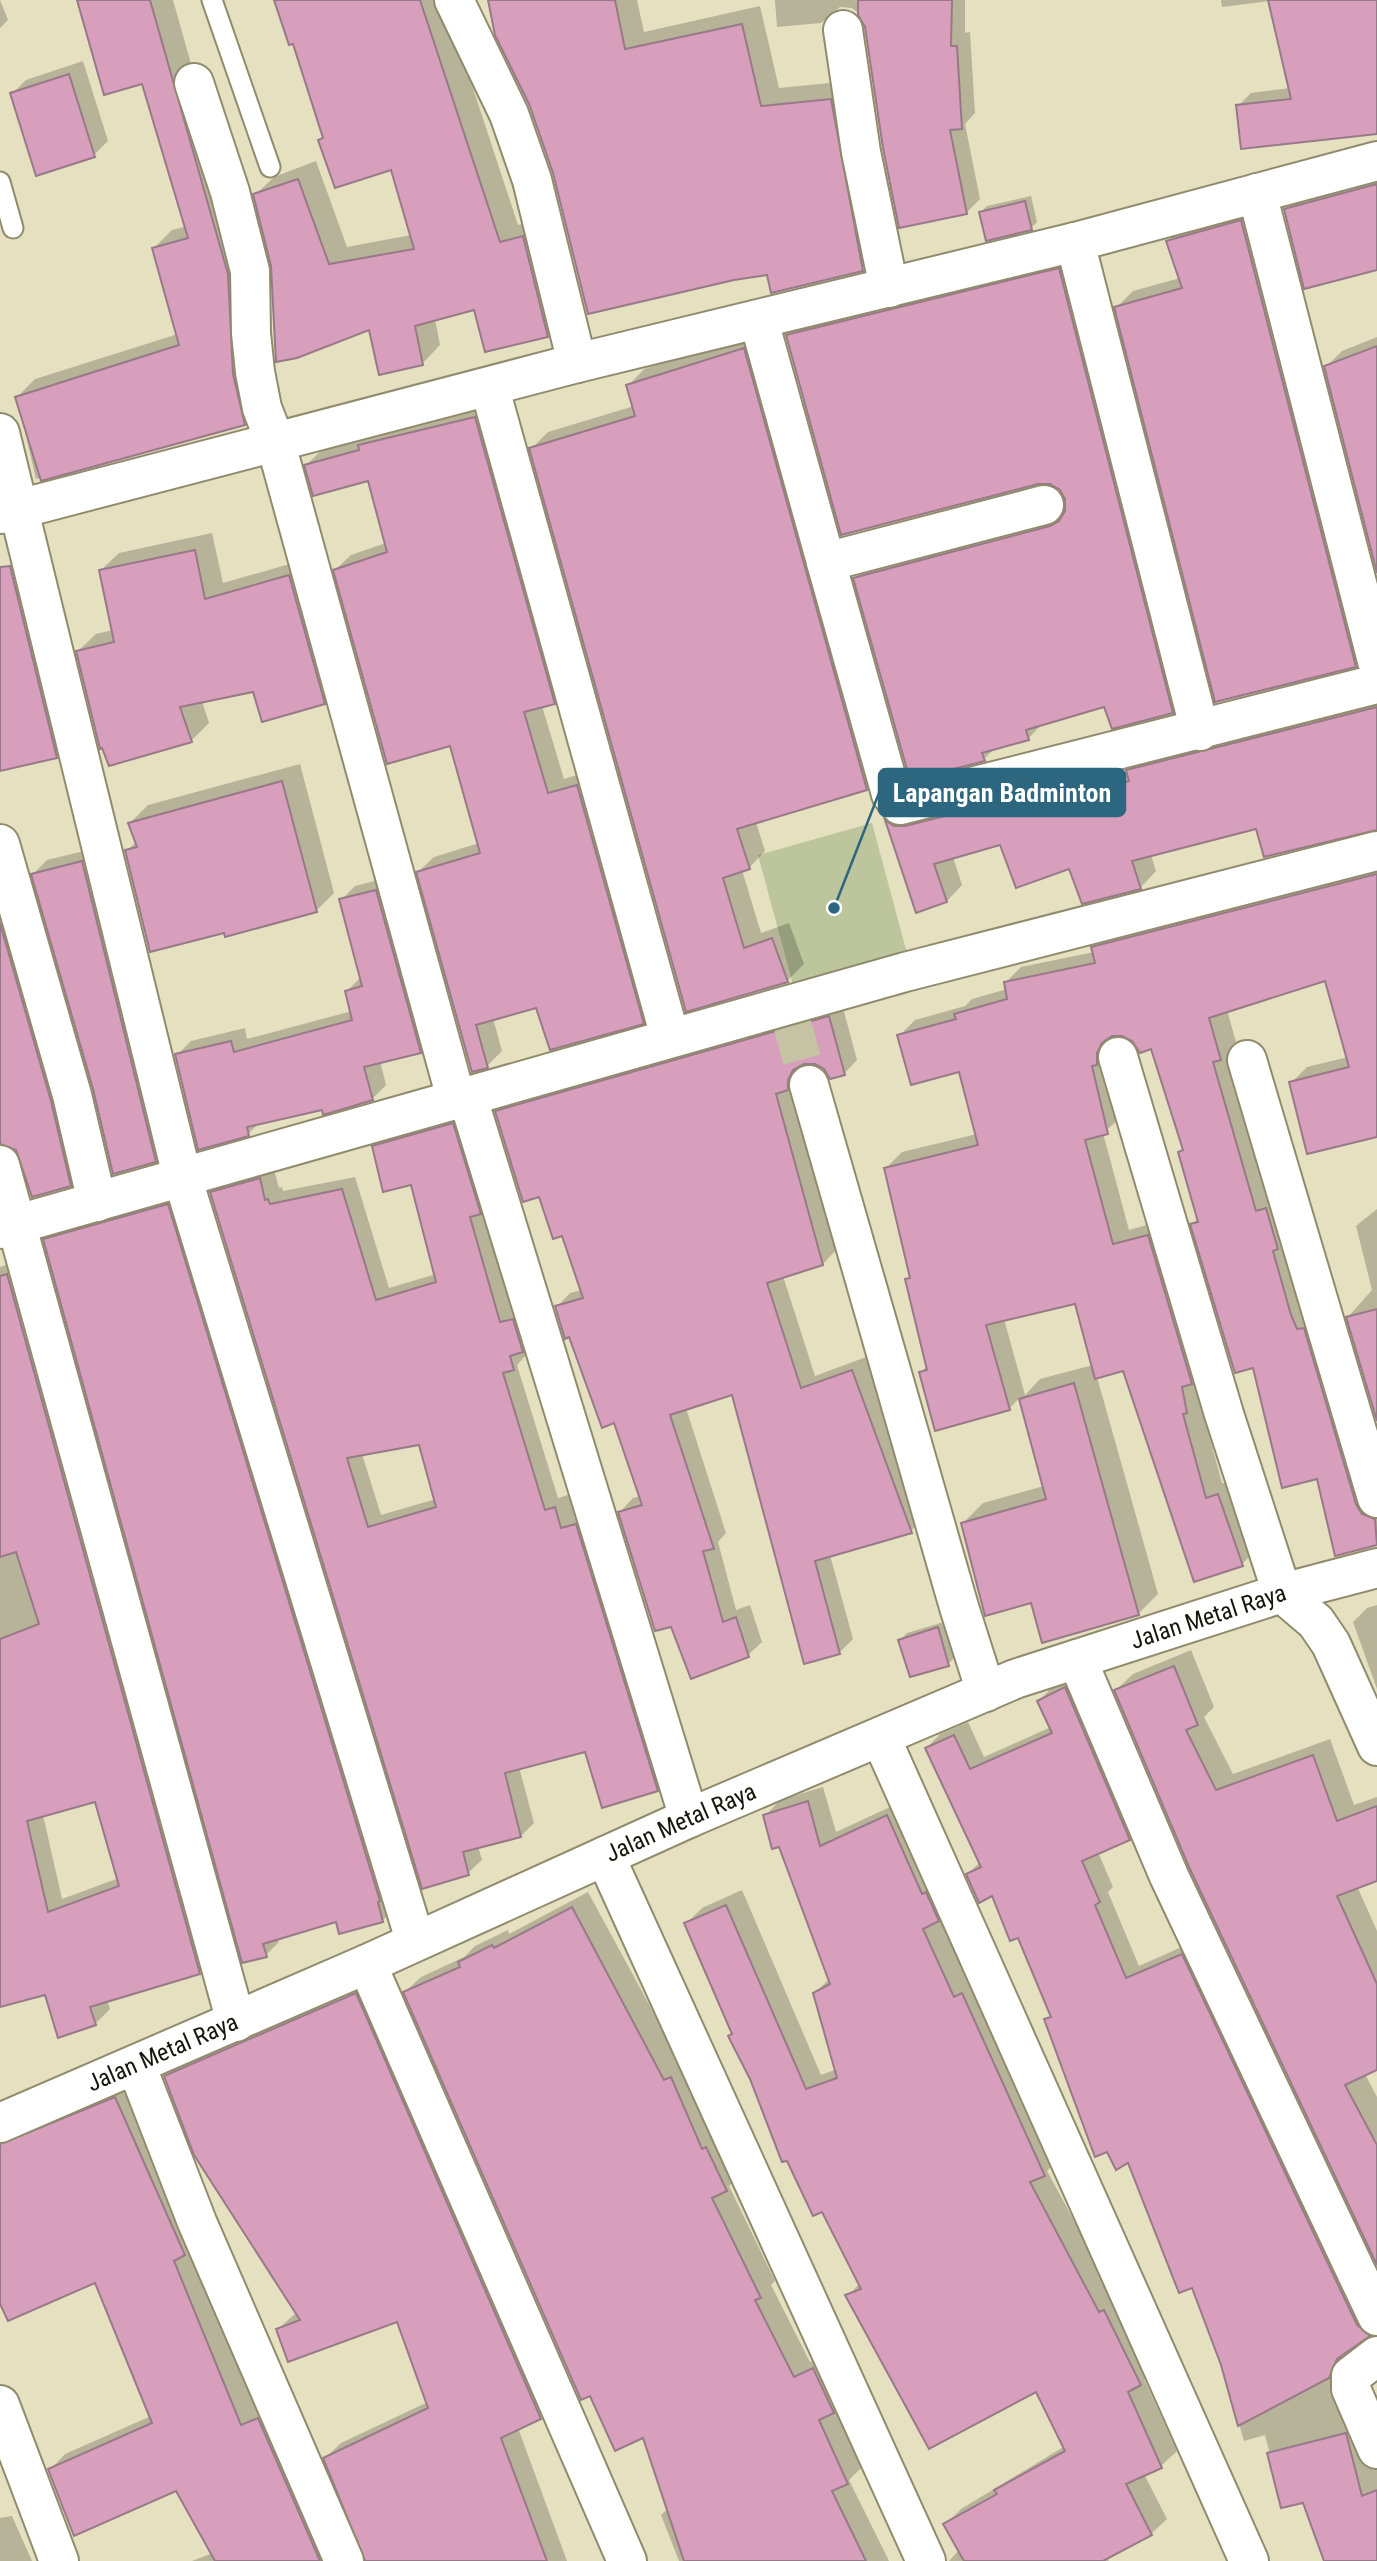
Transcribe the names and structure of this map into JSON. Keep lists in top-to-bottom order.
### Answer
{
  "streets": {
    "street": ["Jalan Metal Raya"]
  },
  "places": ["Lapangan Badminton"]
}
